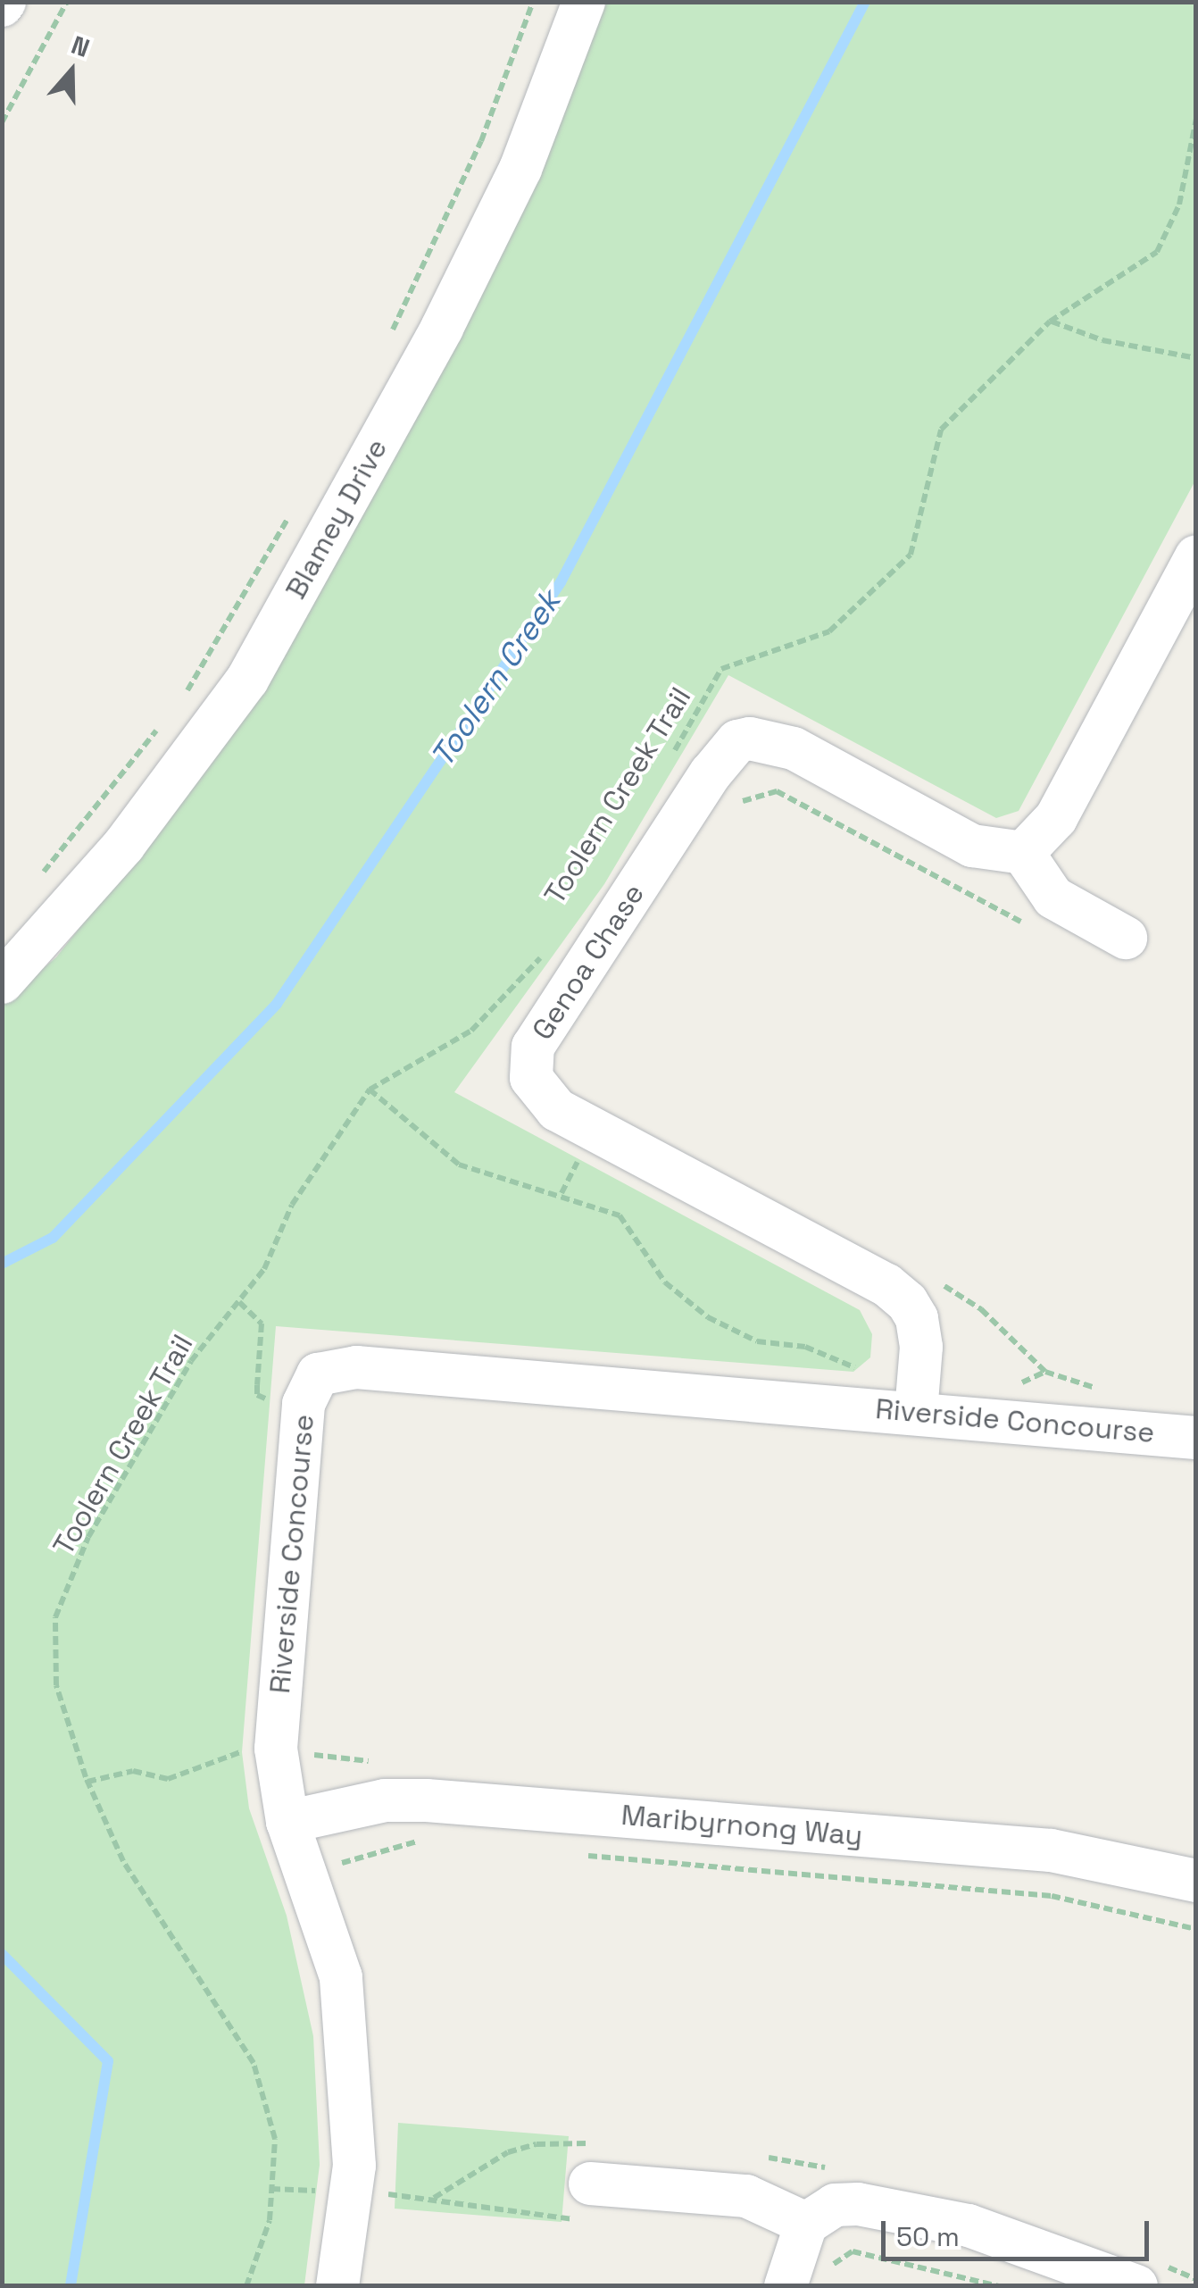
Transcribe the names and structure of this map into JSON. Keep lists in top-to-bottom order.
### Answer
{
  "streets": {
    "street": [
      "Blamey Drive",
      "Genoa Chase",
      "Riverside Concourse",
      "Maribyrnong Way"
    ],
    "path": ["Toolern Creek Trail"]
  },
  "crossings": [
    ["Genoa Chase", "Riverside Concourse"],
    ["Riverside Concourse", "Maribyrnong Way"]
  ],
  "water": ["Toolern Creek"],
  "scale_bar": "50 m",
  "north": "top"
}
